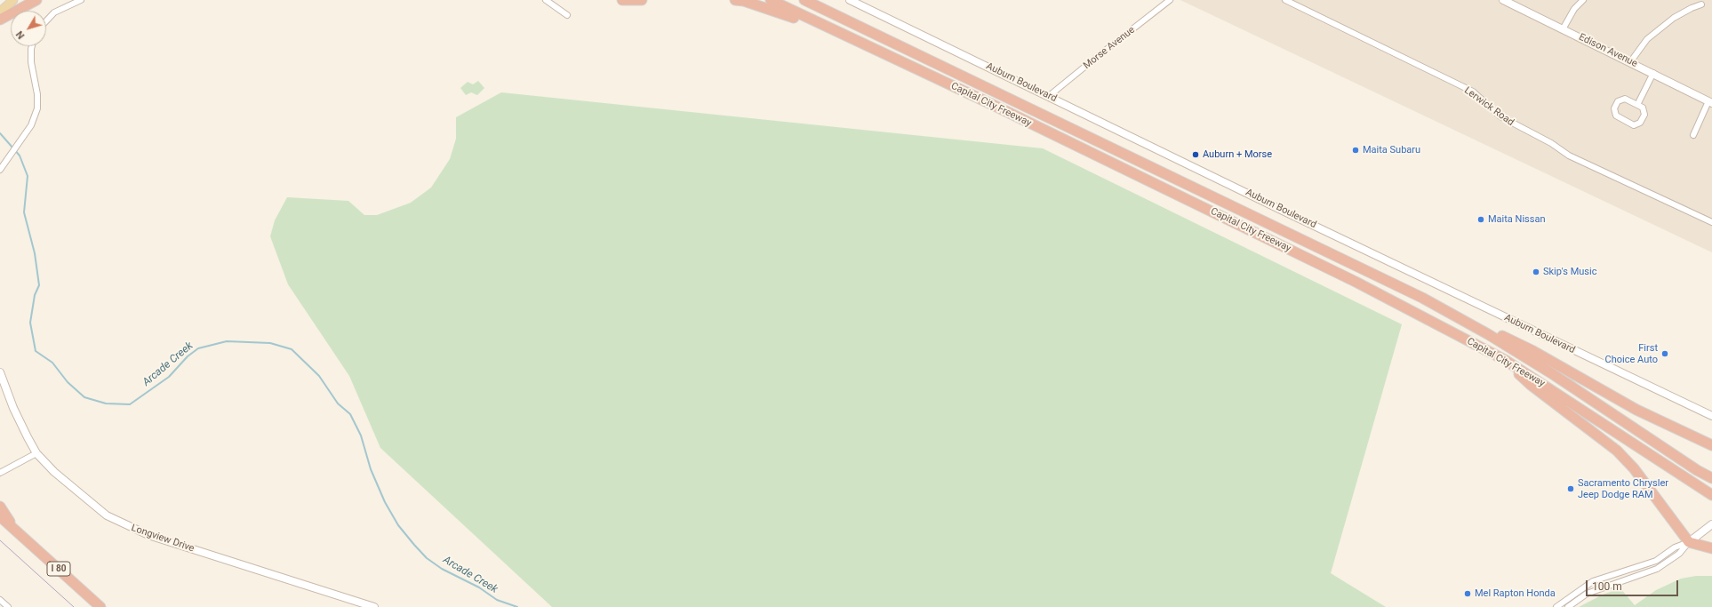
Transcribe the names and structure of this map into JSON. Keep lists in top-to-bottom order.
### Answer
{
  "streets": {
    "highway": ["Capital City Freeway", "I 80"],
    "main road": ["Edison Avenue", "Auburn Boulevard", "Longview Drive"],
    "street": ["Morse Avenue", "Lerwick Road"]
  },
  "crossings": [
    ["Morse Avenue", "Auburn Boulevard"]
  ],
  "water": ["Arcade Creek"],
  "places": [
    "Maita Subaru",
    "Auburn + Morse",
    "Maita Nissan",
    "Skip's Music",
    "First Choice Auto",
    "Sacramento Chrysler Jeep Dodge RAM",
    "Mel Rapton Honda"
  ],
  "scale_bar": "100 m",
  "north": "bottom left"
}
